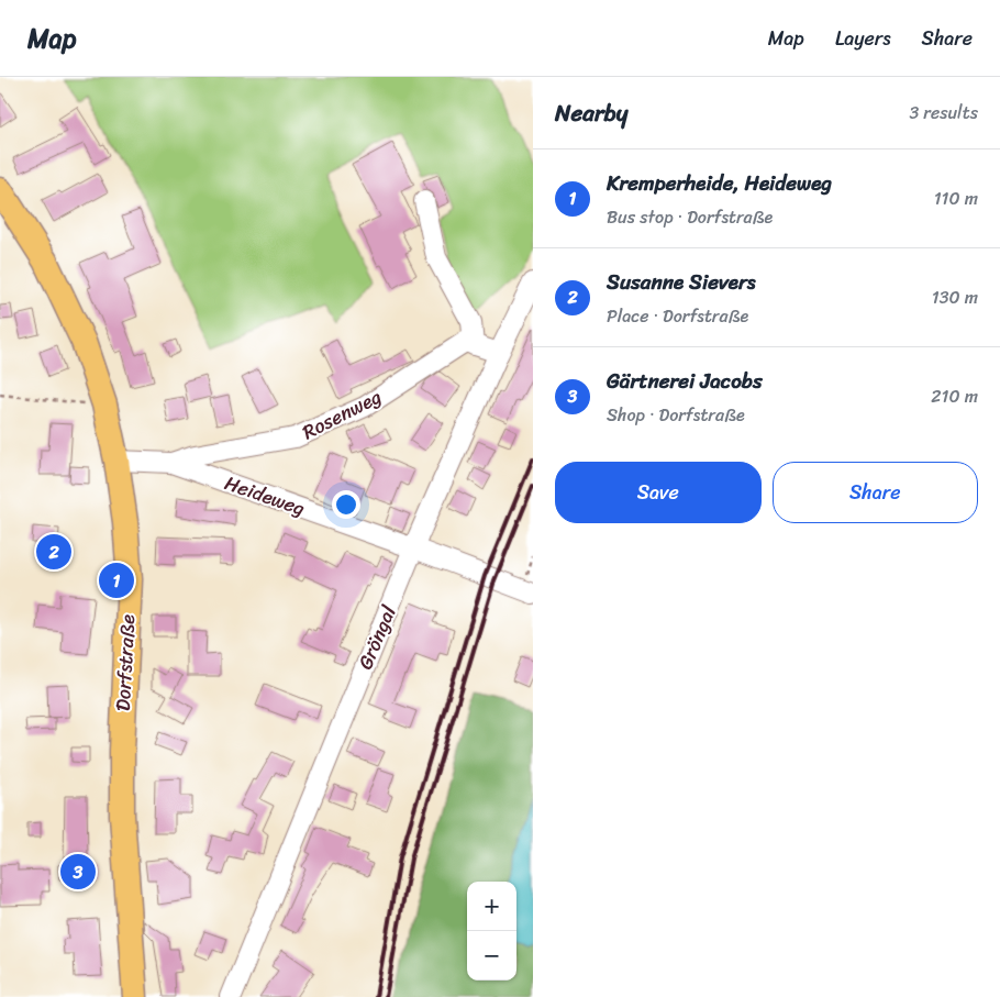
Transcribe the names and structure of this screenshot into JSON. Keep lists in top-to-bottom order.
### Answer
{
  "streets": {
    "main road": ["Dorfstraße"],
    "street": ["Rosenweg", "Heideweg", "Gröngal"]
  },
  "crossings": [
    ["Rosenweg", "Heideweg"],
    ["Heideweg", "Gröngal"],
    ["Heideweg", "Dorfstraße"]
  ],
  "page": {
    "header": "Map",
    "nav": ["Map", "Layers", "Share"],
    "heading": ["Nearby", "3 results"],
    "list": [
      {
        "mark": "1",
        "name": "Kremperheide, Heideweg",
        "note": "Bus stop · Dorfstraße",
        "value": "110 m"
      },
      {
        "mark": "2",
        "name": "Susanne Sievers",
        "note": "Place · Dorfstraße",
        "value": "130 m"
      },
      {
        "mark": "3",
        "name": "Gärtnerei Jacobs",
        "note": "Shop · Dorfstraße",
        "value": "210 m"
      }
    ],
    "buttons": ["Save", "Share"],
    "pins": ["2", "1", "3"],
    "map_buttons": ["+", "−"]
  }
}
